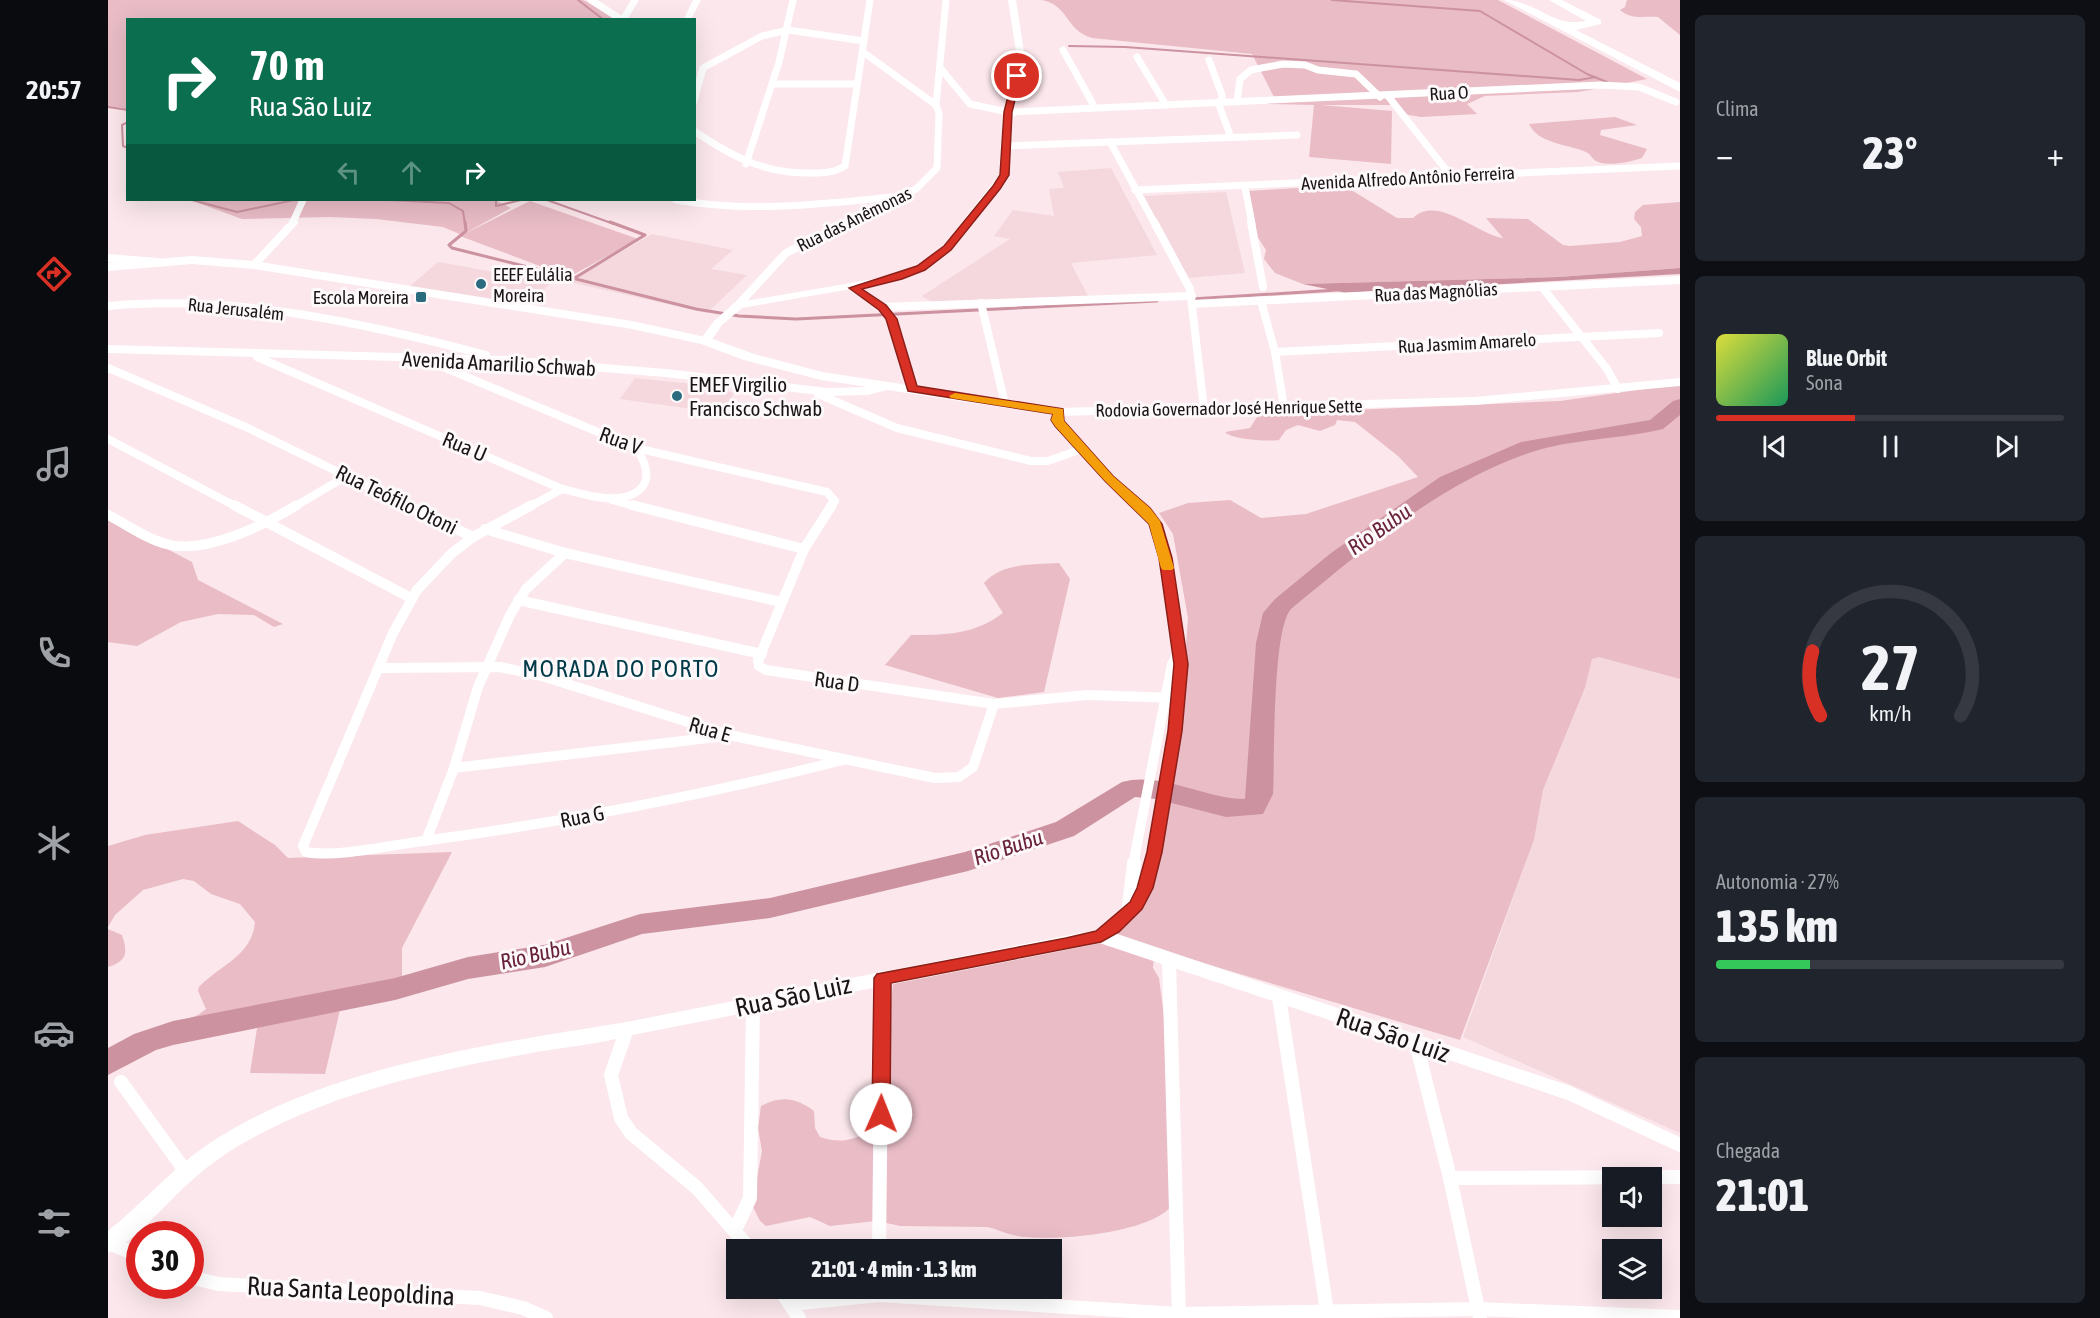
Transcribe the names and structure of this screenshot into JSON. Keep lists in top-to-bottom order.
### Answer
{
  "streets": {
    "main road": ["Rodovia Governador José Henrique Sette"],
    "street": [
      "Rua O",
      "Avenida Alfredo Antônio Ferreira",
      "Rua das Anêmonas",
      "Rua das Magnólias",
      "Rua Jerusalém",
      "Rua Jasmim Amarelo",
      "Avenida Amarilio Schwab",
      "Rua V",
      "Rua U",
      "Rua Teófilo Otoni",
      "Rua D",
      "Rua E",
      "Rua G",
      "Rua São Luiz",
      "Rua Santa Leopoldina"
    ]
  },
  "crossings": [
    ["Rua das Anêmonas", "Rodovia Governador José Henrique Sette"],
    ["Rua Jerusalém", "Avenida Amarilio Schwab"],
    ["Avenida Amarilio Schwab", "Rodovia Governador José Henrique Sette"],
    ["Avenida Amarilio Schwab", "Rua V"],
    ["Avenida Amarilio Schwab", "Rua U"],
    ["Rodovia Governador José Henrique Sette", "Rua São Luiz"],
    ["Rua V", "Rua U"],
    ["Rua Teófilo Otoni", "Rua E"],
    ["Rua Teófilo Otoni", "Rua G"],
    ["Rua D", "Rua E"],
    ["Rua D", "Rua São Luiz"],
    ["Rua E", "Rua G"]
  ],
  "districts": ["MORADA DO PORTO"],
  "water": ["Rio Bubu"],
  "places": {
    "other": ["EEEF Eulália Moreira", "EMEF Virgilio Francisco Schwab"],
    "transit": ["Escola Moreira"]
  },
  "page": {
    "tabs": "20:57",
    "tile": [
      "Clima",
      ["Autonomia · 27%", "135 km"],
      ["Chegada", "21:01"]
    ],
    "turn": ["70 m", "Rua São Luiz"],
    "heat": ["−", "23°", "+"],
    "song": ["Blue Orbit", "Sona"],
    "limit": "30",
    "trip": "21:01 · 4 min · 1.3 km",
    "gauge": ["27", "km/h"]
  }
}
